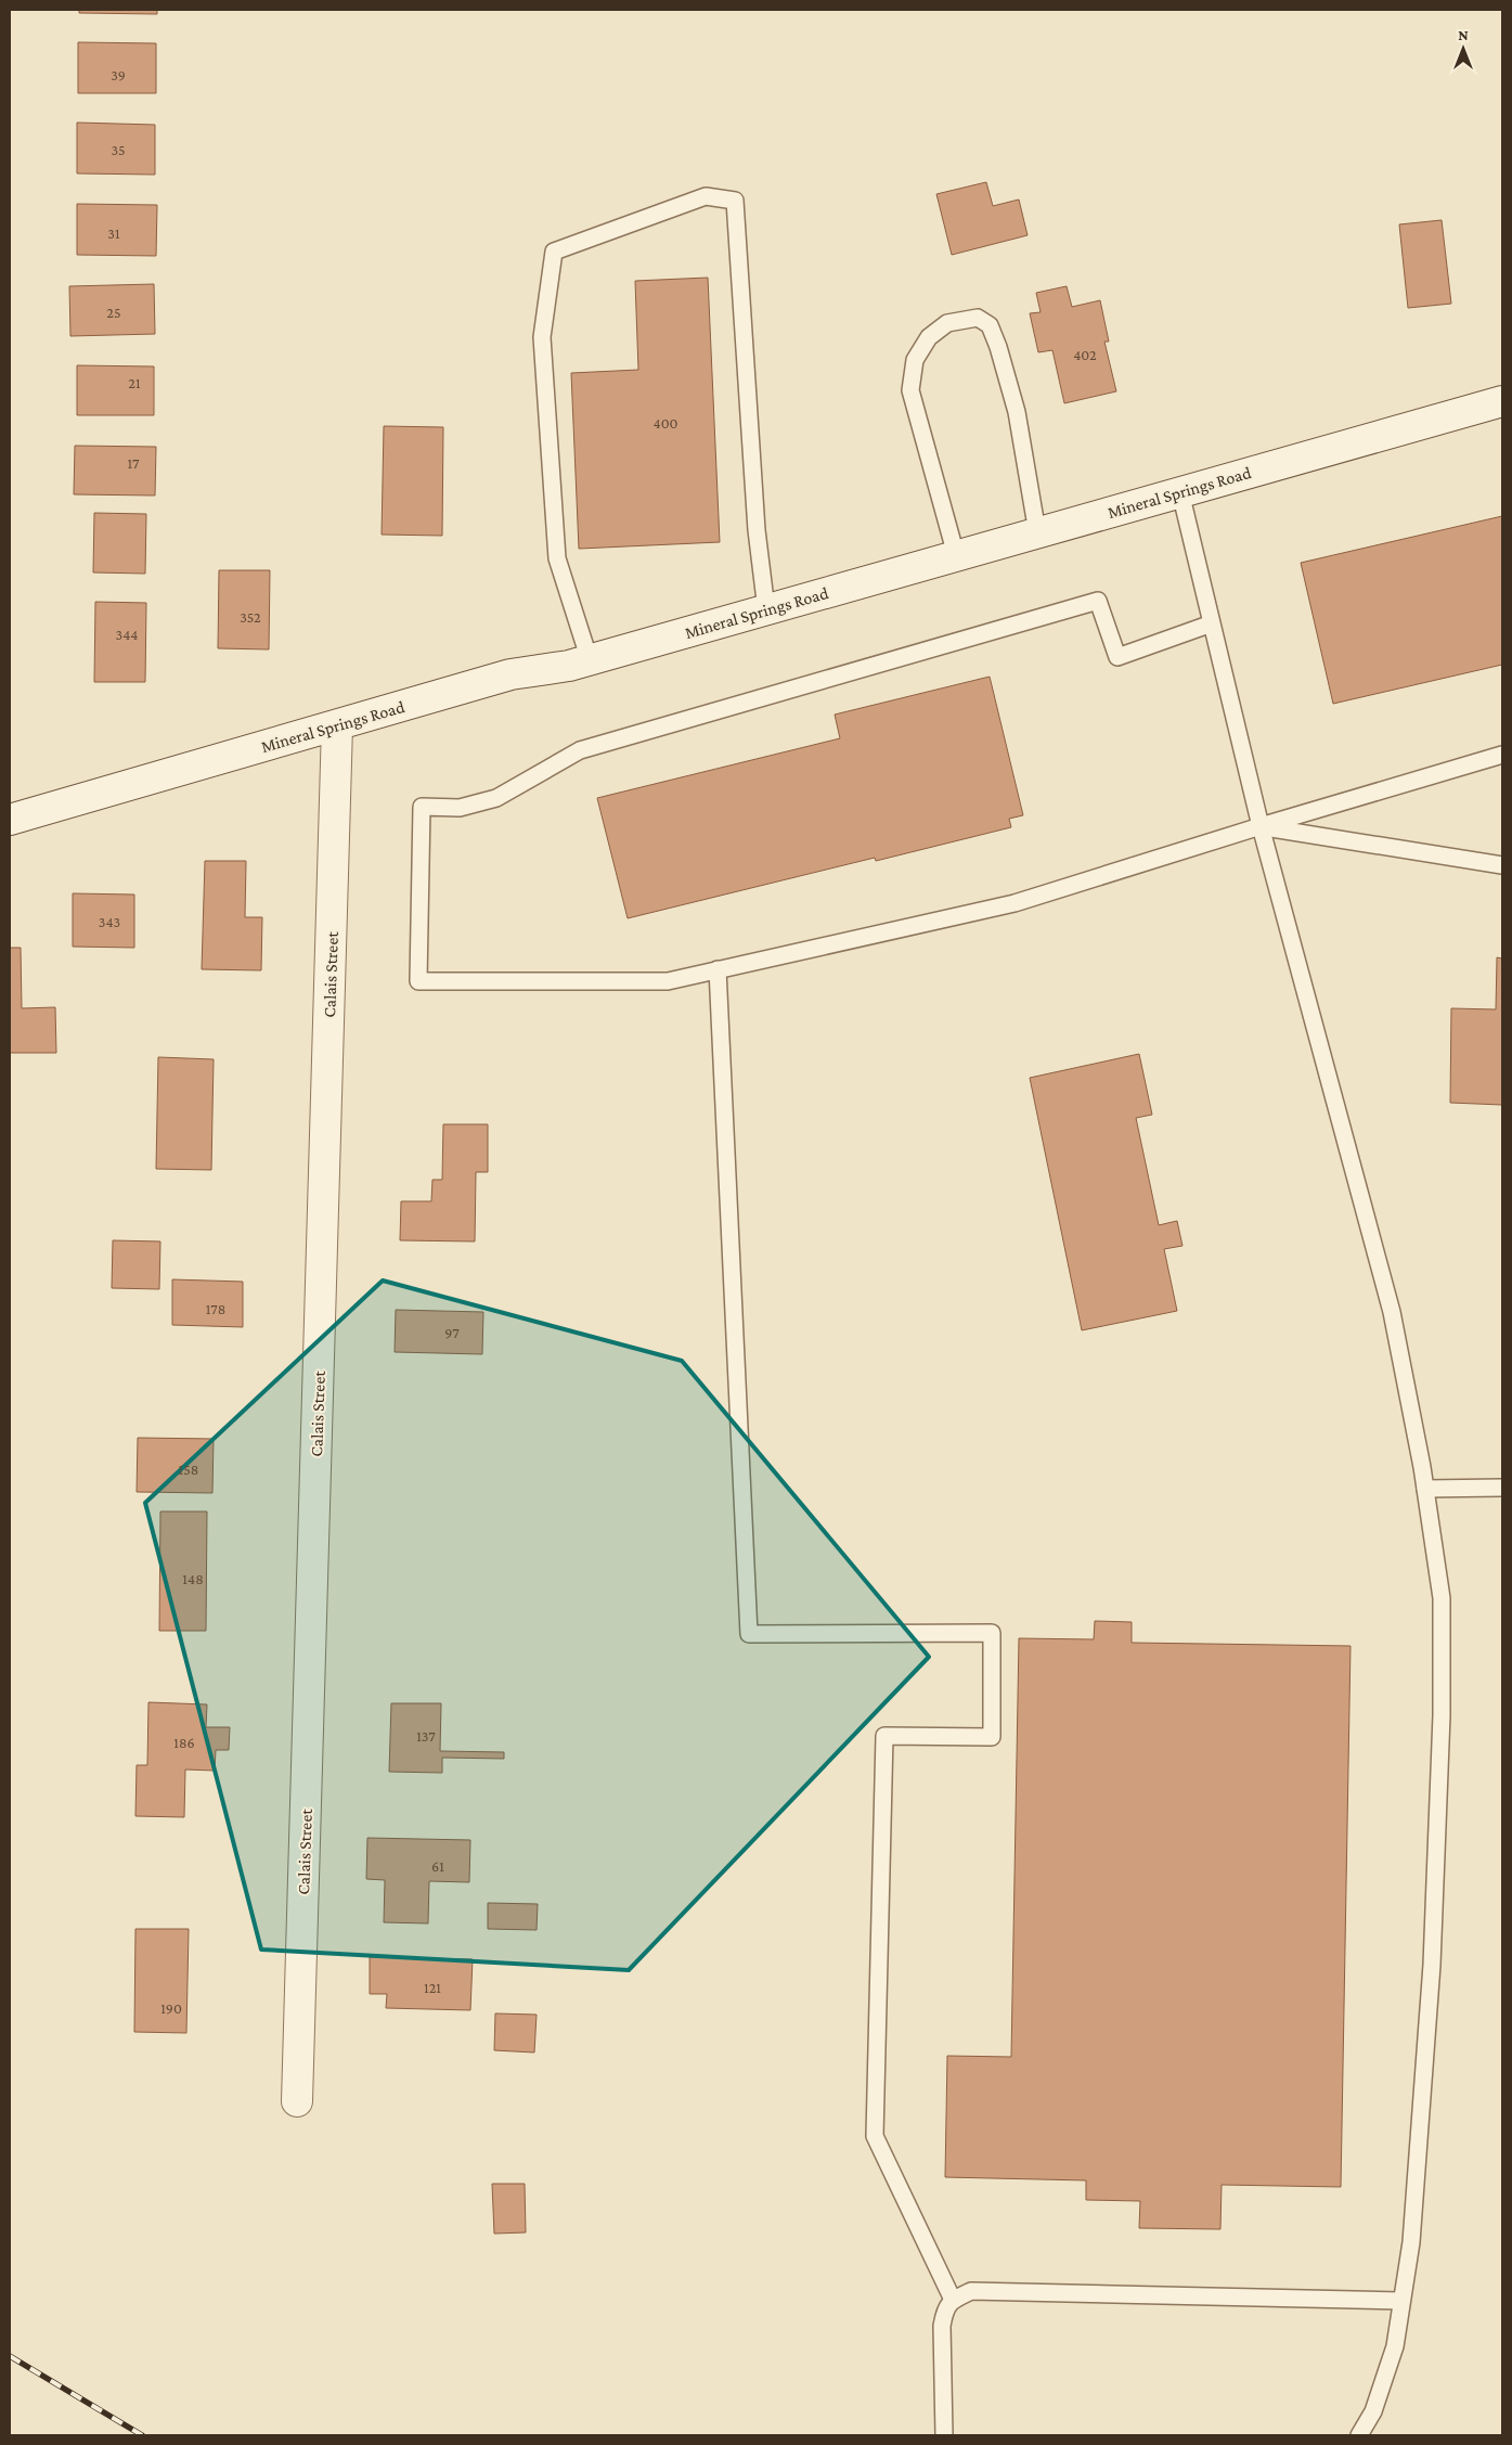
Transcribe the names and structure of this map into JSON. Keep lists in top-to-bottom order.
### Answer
{
  "streets": {
    "street": ["Mineral Springs Road", "Calais Street"]
  },
  "crossings": [
    ["Mineral Springs Road", "Calais Street"]
  ],
  "house_numbers": [
    "39",
    "35",
    "31",
    "25",
    "402",
    "21",
    "400",
    "17",
    "352",
    "344",
    "343",
    "178",
    "97",
    "158",
    "148",
    "137",
    "186",
    "61",
    "121",
    "190"
  ],
  "north": "top"
}
